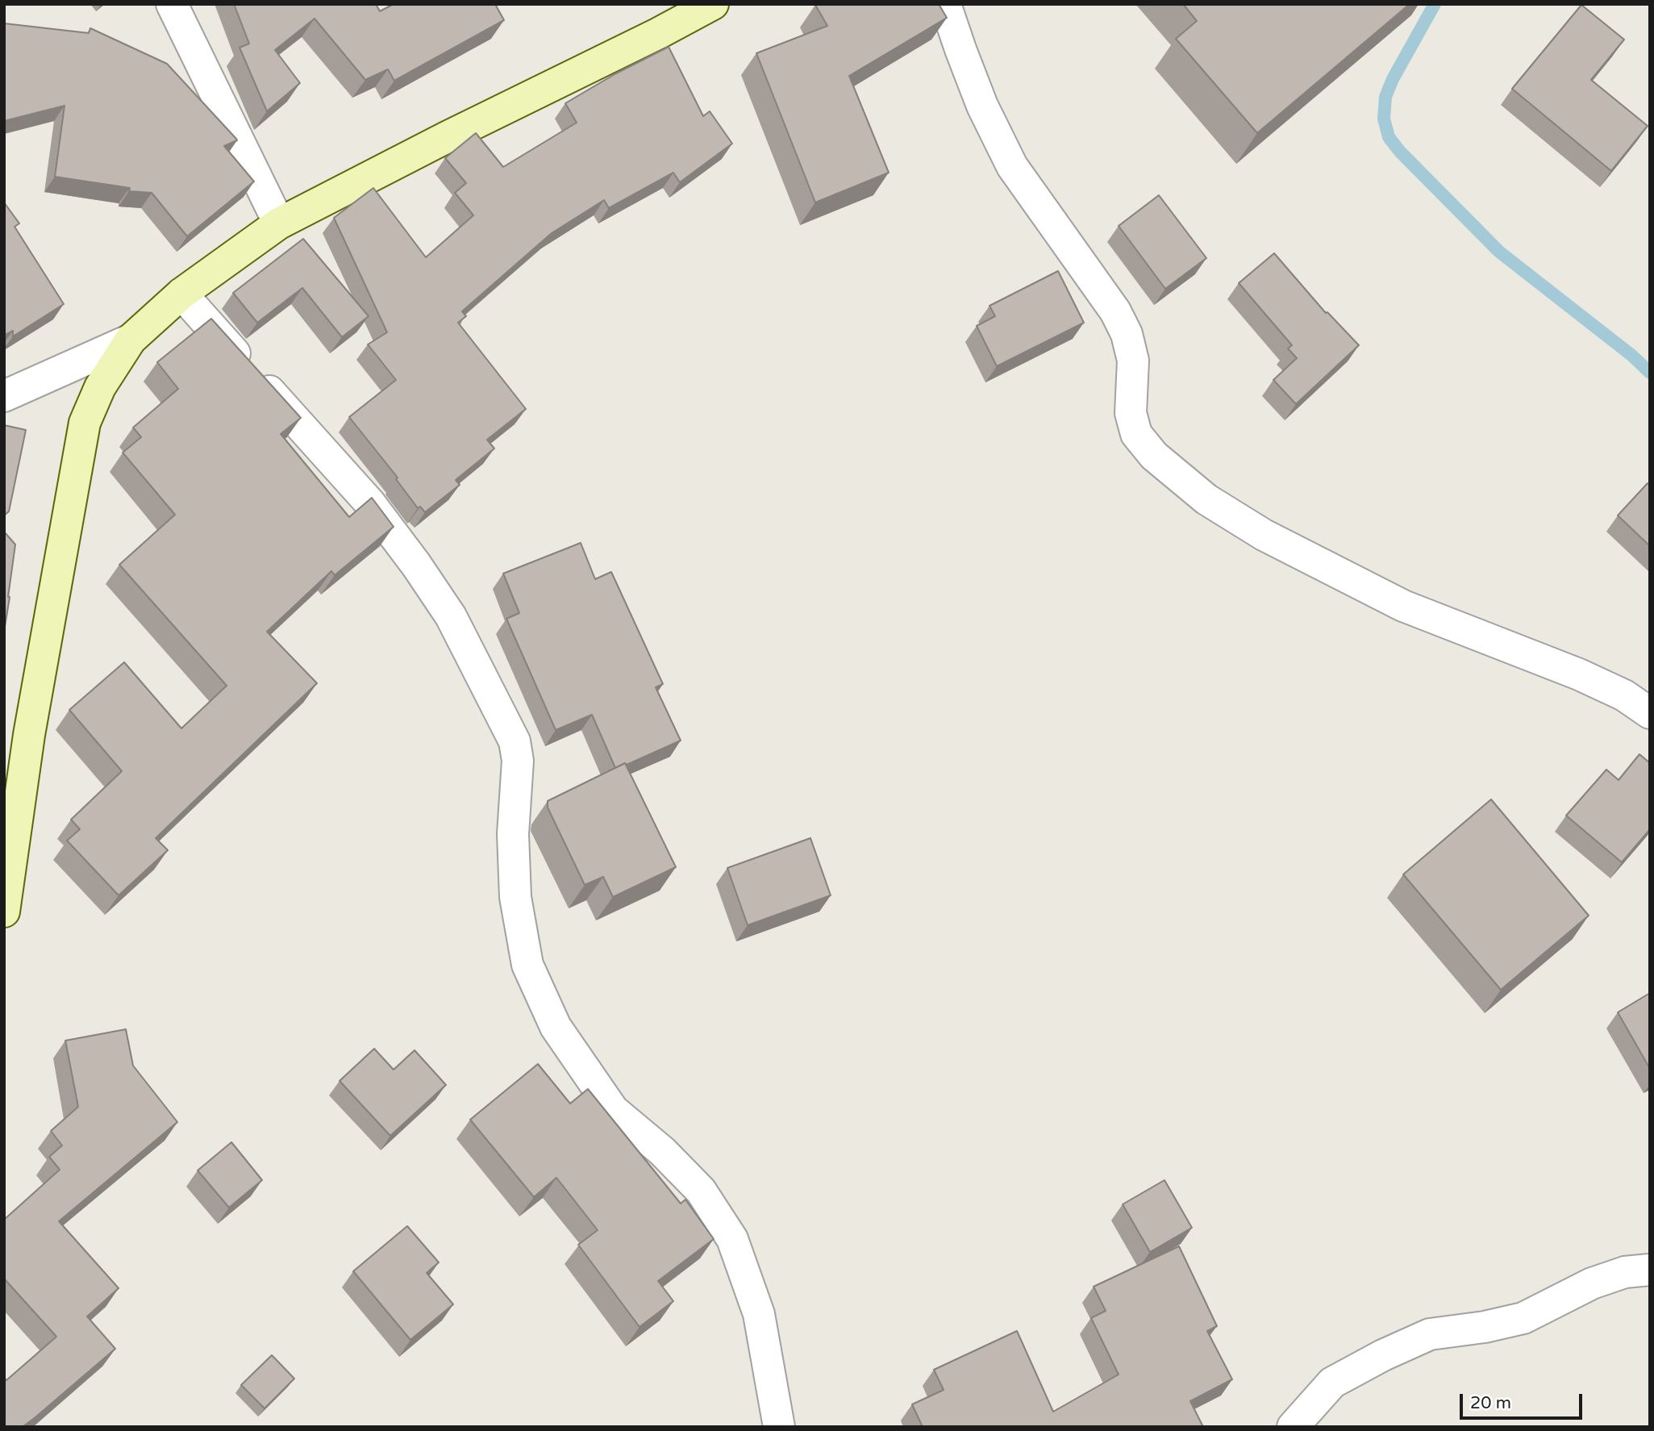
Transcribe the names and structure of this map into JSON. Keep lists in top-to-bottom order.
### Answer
{
  "scale_bar": "20 m"
}
